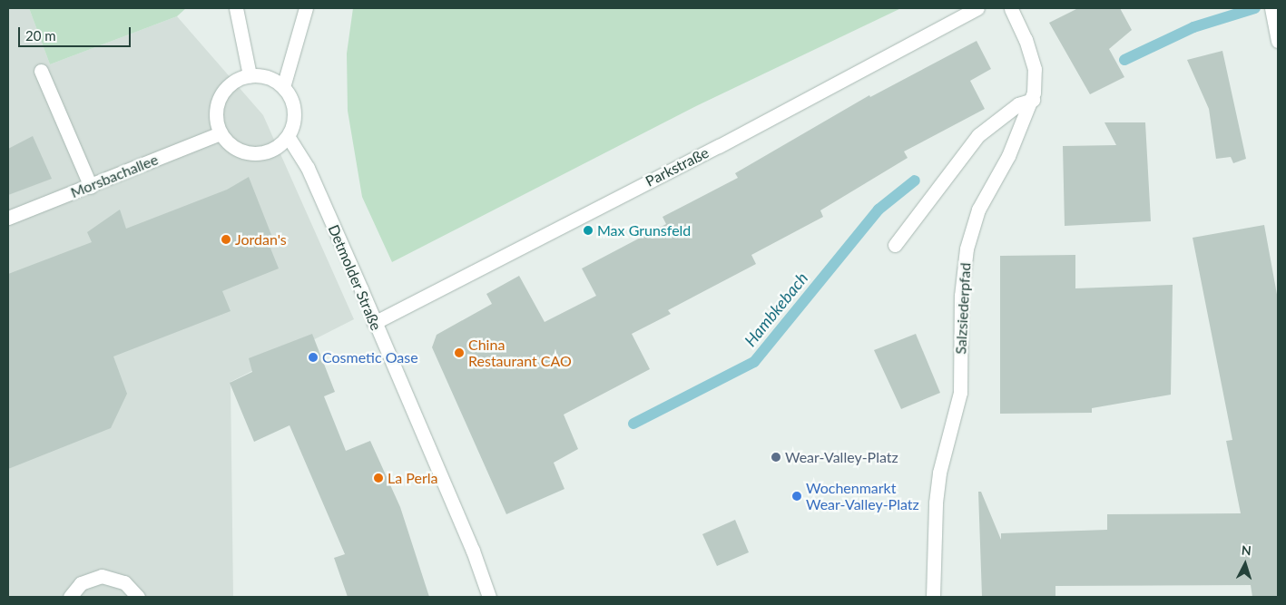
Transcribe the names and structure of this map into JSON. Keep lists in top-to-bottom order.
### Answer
{
  "streets": {
    "street": [
      "Parkstraße",
      "Morsbachallee",
      "Detmolder Straße",
      "Salzsiederpfad"
    ]
  },
  "crossings": [
    ["Parkstraße", "Detmolder Straße"],
    ["Morsbachallee", "Detmolder Straße"]
  ],
  "water": ["Hambkebach"],
  "places": [
    "Max Grunsfeld",
    "Jordan's",
    "China Restaurant CAO",
    "Cosmetic Oase",
    "Wear-Valley-Platz",
    "La Perla",
    "Wochenmarkt Wear-Valley-Platz"
  ],
  "scale_bar": "20 m",
  "north": "top"
}
